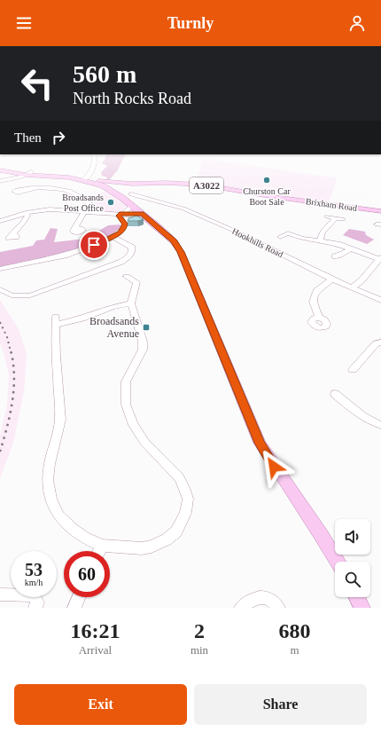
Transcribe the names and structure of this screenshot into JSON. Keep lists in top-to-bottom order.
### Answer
{
  "streets": {
    "main road": ["A3022", "Brixham Road"],
    "street": ["Hookhills Road"]
  },
  "crossings": [
    ["A3022", "Brixham Road"]
  ],
  "places": {
    "other": ["Churston Car Boot Sale", "Broadsands Post Office"],
    "transit": ["Broadsands Avenue"]
  },
  "page": {
    "header": "Turnly",
    "turn": ["560 m", "North Rocks Road"],
    "then": "Then",
    "speed": "53 km/h",
    "limit": "60",
    "eta": [
      "16:21",
      "Arrival",
      "2",
      "min",
      "680",
      "m"
    ],
    "buttons": ["Exit", "Share"]
  }
}
